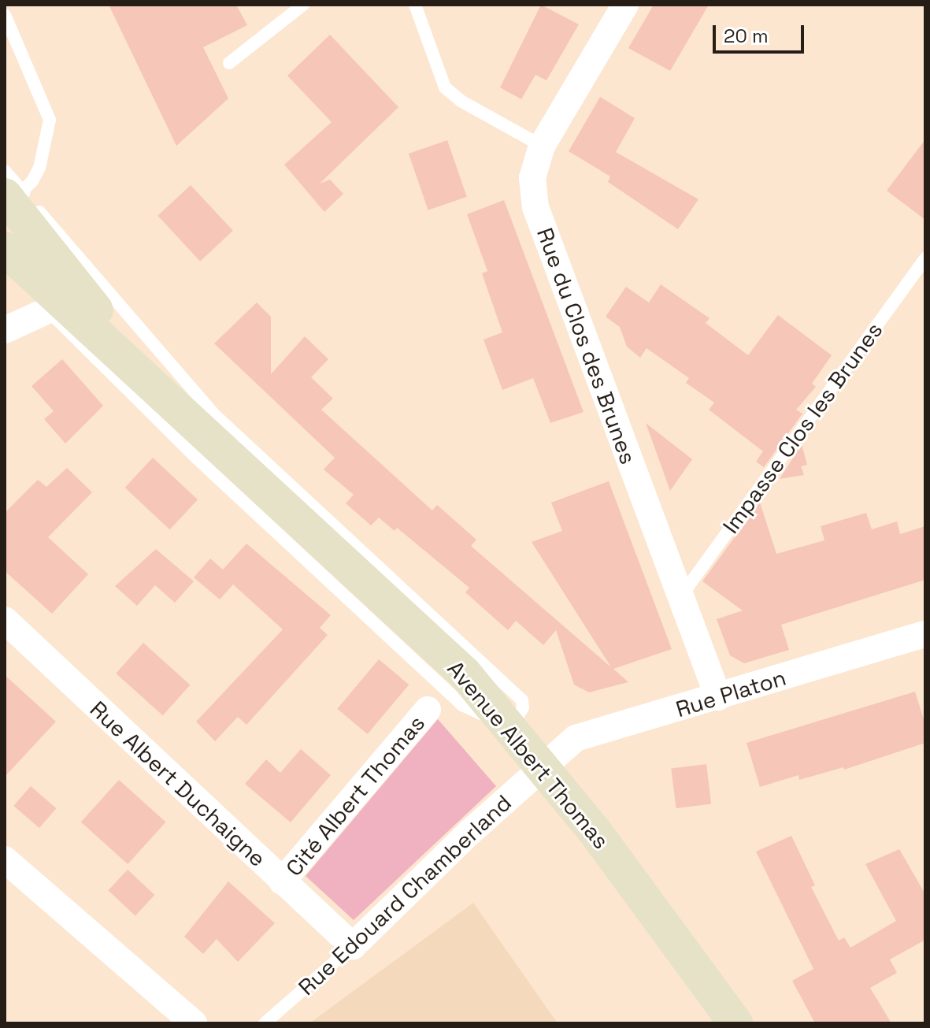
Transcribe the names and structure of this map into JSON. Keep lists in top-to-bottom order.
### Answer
{
  "streets": {
    "street": [
      "Rue du Clos des Brunes",
      "Rue Platon",
      "Avenue Albert Thomas",
      "Rue Albert Duchaigne",
      "Cité Albert Thomas",
      "Rue Edouard Chamberland"
    ],
    "lane": ["Impasse Clos les Brunes"]
  },
  "crossings": [
    ["Rue du Clos des Brunes", "Impasse Clos les Brunes"],
    ["Rue du Clos des Brunes", "Rue Platon"],
    ["Rue Platon", "Avenue Albert Thomas"],
    ["Rue Platon", "Rue Edouard Chamberland"],
    ["Avenue Albert Thomas", "Rue Edouard Chamberland"],
    ["Rue Albert Duchaigne", "Cité Albert Thomas"],
    ["Rue Albert Duchaigne", "Rue Edouard Chamberland"]
  ],
  "scale_bar": "20 m"
}
